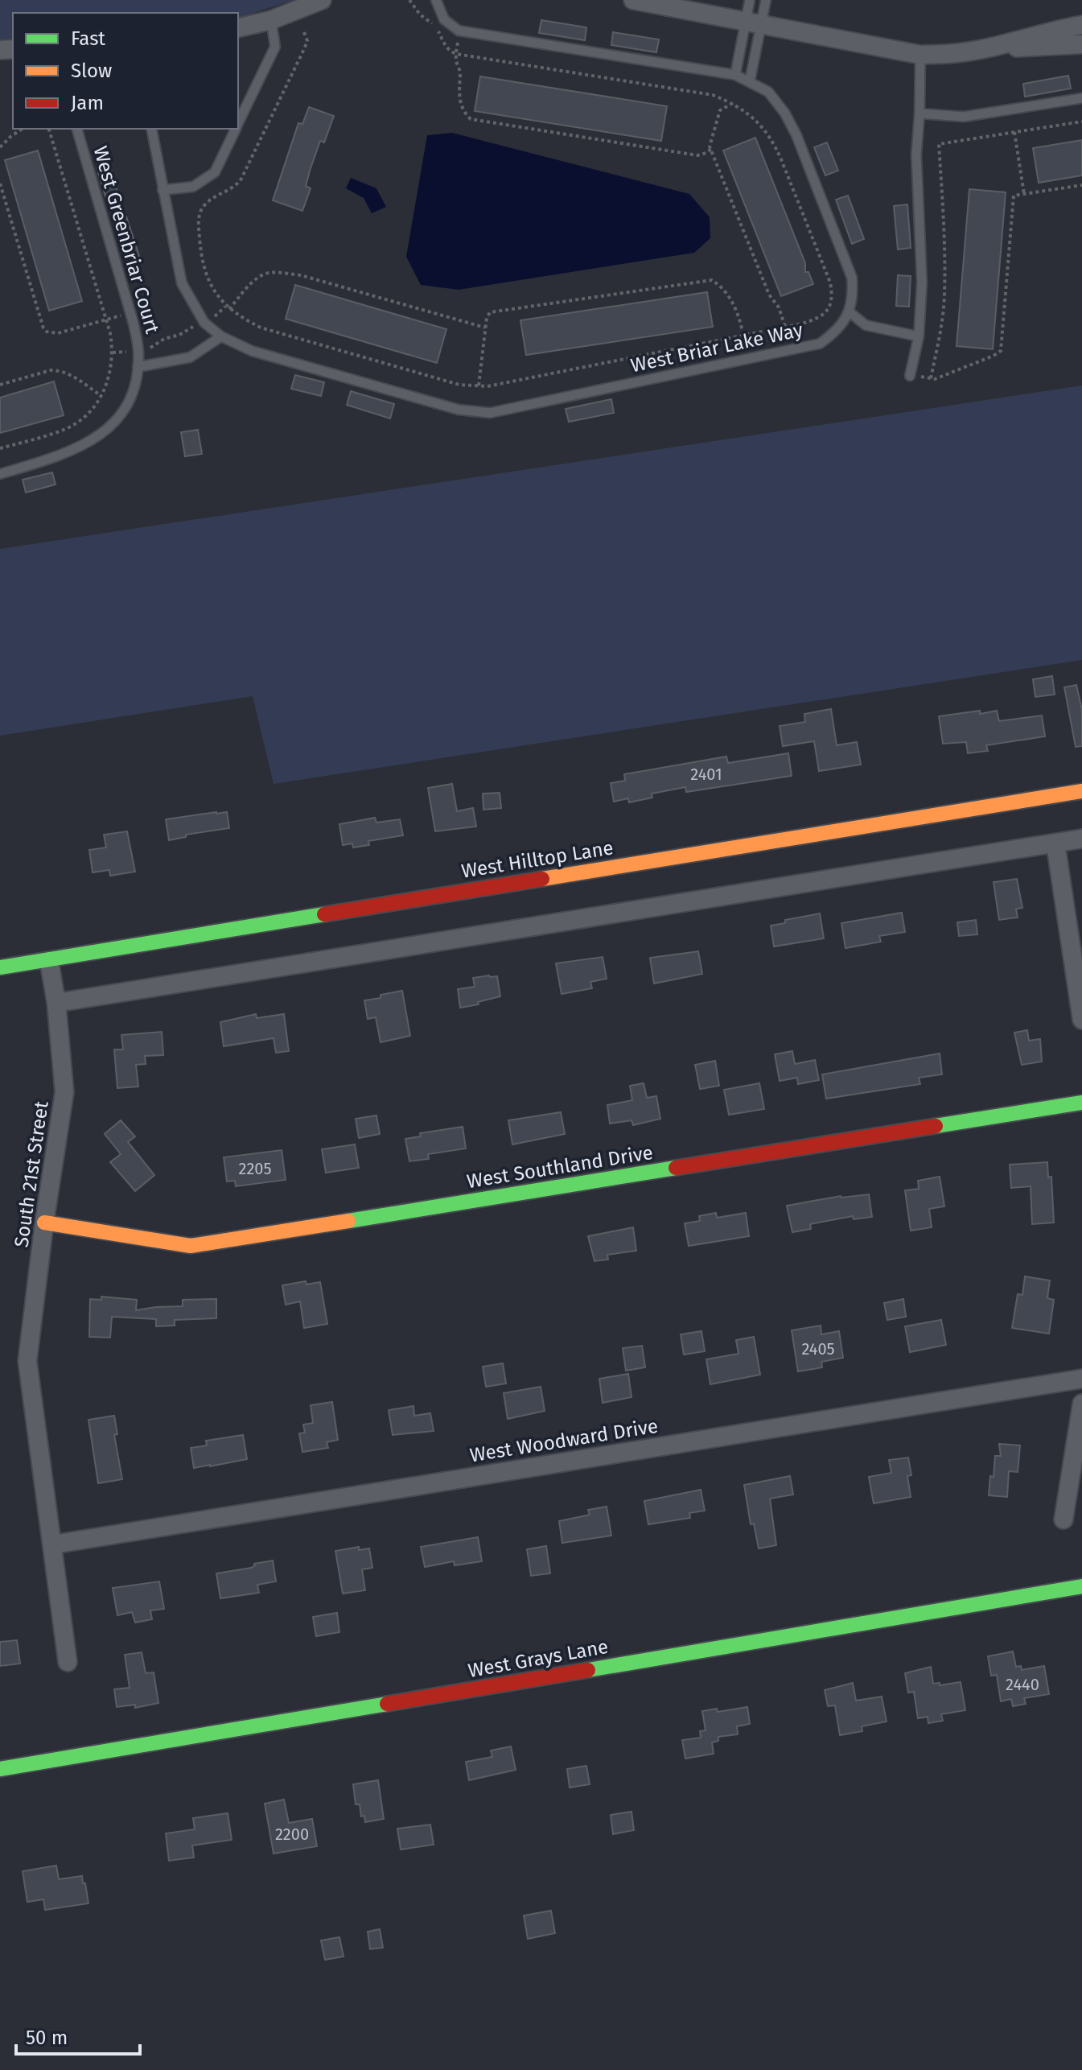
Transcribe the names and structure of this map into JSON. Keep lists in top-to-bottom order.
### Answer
{
  "streets": {
    "street": [
      "West Hilltop Lane",
      "West Southland Drive",
      "South 21st Street",
      "West Woodward Drive",
      "West Grays Lane"
    ],
    "lane": ["West Greenbriar Court", "West Briar Lake Way"]
  },
  "crossings": [
    ["West Hilltop Lane", "South 21st Street"],
    ["West Southland Drive", "South 21st Street"],
    ["South 21st Street", "West Woodward Drive"]
  ],
  "house_numbers": [
    "2401",
    "2205",
    "2405",
    "2440",
    "2200"
  ],
  "legend": ["Fast", "Slow", "Jam"],
  "scale_bar": "50 m"
}
